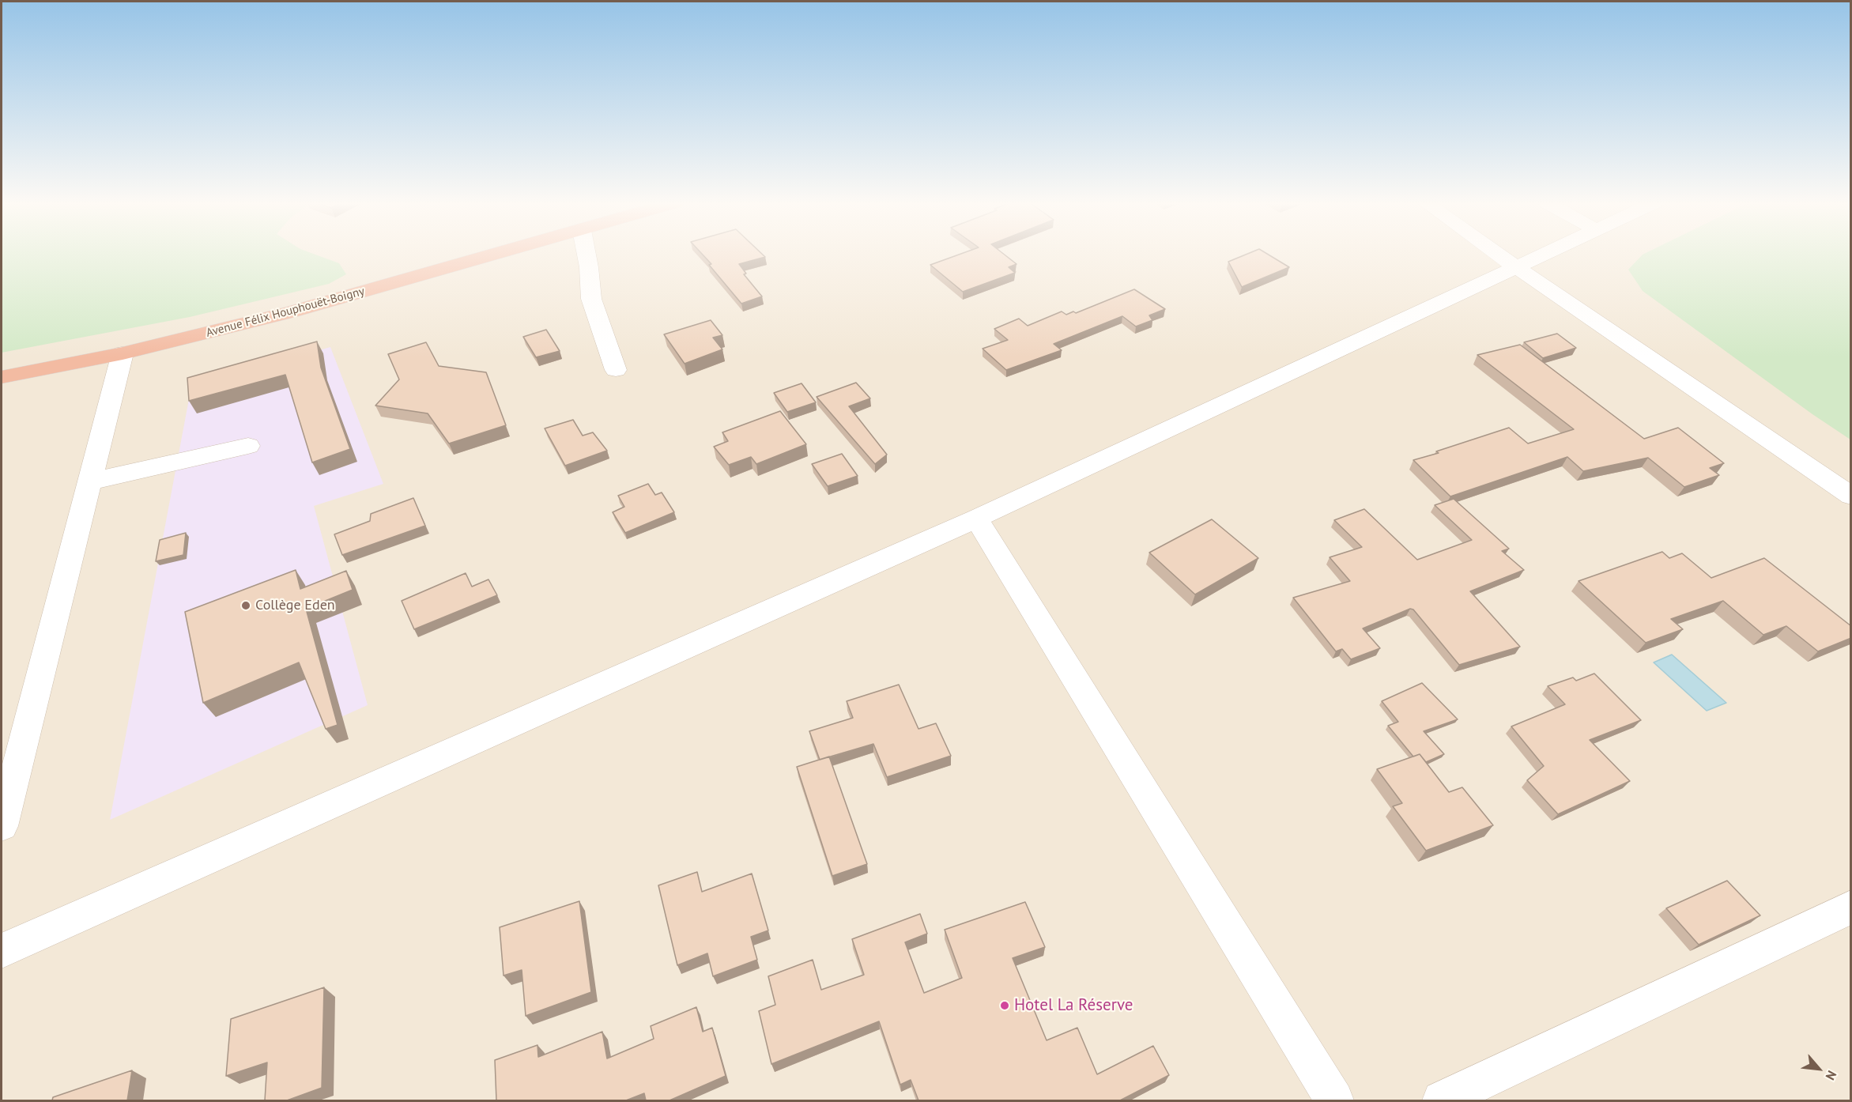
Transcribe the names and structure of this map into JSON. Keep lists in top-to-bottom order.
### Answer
{
  "streets": {
    "highway": ["Avenue Félix Houphouët-Boigny"]
  },
  "places": ["Collège Eden", "Hotel La Réserve"],
  "north": "bottom right"
}
